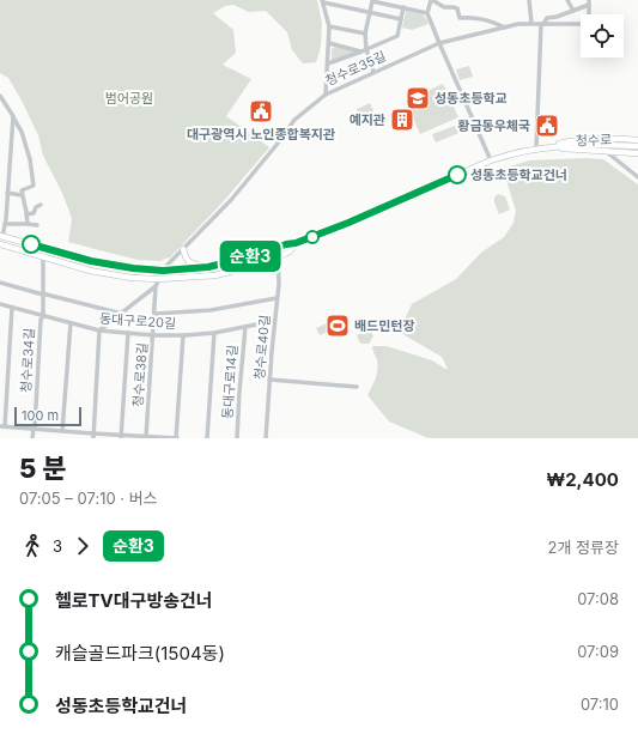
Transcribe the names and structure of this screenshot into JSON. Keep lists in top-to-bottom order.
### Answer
{
  "streets": {
    "main road": ["청수로"],
    "street": [
      "청수로35길",
      "동대구로20길",
      "청수로40길",
      "청수로34길",
      "청수로38길",
      "동대구로14길"
    ]
  },
  "crossings": [
    ["청수로35길", "청수로"],
    ["청수로", "청수로40길"],
    ["청수로", "청수로34길"],
    ["동대구로20길", "청수로40길"],
    ["동대구로20길", "청수로34길"],
    ["동대구로20길", "청수로38길"],
    ["동대구로20길", "동대구로14길"]
  ],
  "parks": ["범어공원"],
  "places": {
    "school or university": ["성동초등학교"],
    "public building": ["대구광역시 노인종합복지관", "황금동우체국"],
    "building": ["예지관"],
    "other": ["성동초등학교건너"],
    "sports": ["배드민턴장"]
  },
  "lines": ["bus line 순환3"],
  "scale_bar": "100 m",
  "page": {
    "on_map": "순환3",
    "scale": "100 m",
    "heading": ["5 분", "07:05 – 07:10 · 버스", "₩2,400"],
    "legs": ["3", "순환3", "2개 정류장"],
    "list": [
      {
        "name": "헬로TV대구방송건너",
        "value": "07:08"
      },
      {
        "name": "캐슬골드파크(1504동)",
        "value": "07:09"
      },
      {
        "name": "성동초등학교건너",
        "value": "07:10"
      }
    ]
  }
}
